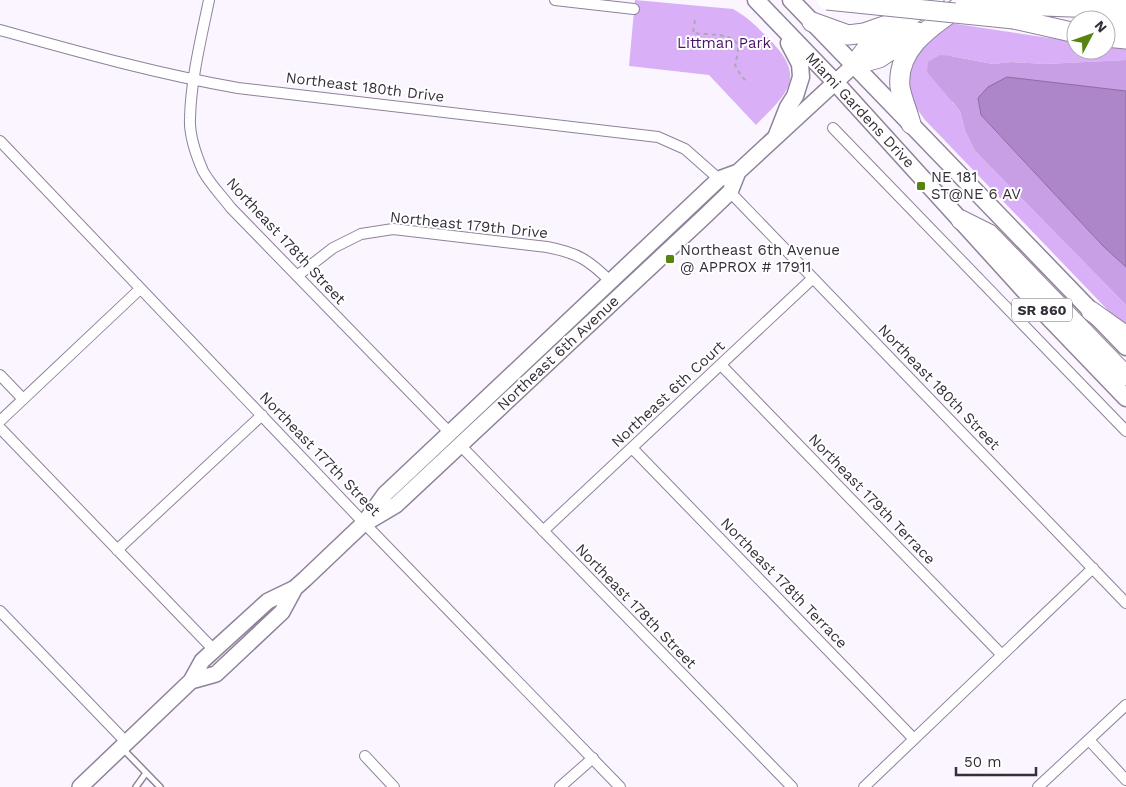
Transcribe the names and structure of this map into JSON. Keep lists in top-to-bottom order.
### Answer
{
  "streets": {
    "main road": ["Miami Gardens Drive", "SR 860", "Northeast 6th Avenue"],
    "street": [
      "Northeast 180th Drive",
      "Northeast 179th Drive",
      "Northeast 178th Street",
      "Northeast 180th Street",
      "Northeast 6th Court",
      "Northeast 177th Street",
      "Northeast 179th Terrace",
      "Northeast 178th Terrace"
    ]
  },
  "crossings": [
    ["Northeast 180th Drive", "Northeast 178th Street"],
    ["Northeast 180th Drive", "Northeast 6th Avenue"],
    ["Miami Gardens Drive", "Northeast 6th Avenue"],
    ["Northeast 179th Drive", "Northeast 178th Street"],
    ["Northeast 179th Drive", "Northeast 6th Avenue"],
    ["Northeast 178th Street", "Northeast 6th Avenue"],
    ["Northeast 178th Street", "Northeast 6th Court"],
    ["Northeast 6th Avenue", "Northeast 180th Street"],
    ["Northeast 6th Avenue", "Northeast 177th Street"],
    ["Northeast 180th Street", "Northeast 6th Court"],
    ["Northeast 6th Court", "Northeast 179th Terrace"],
    ["Northeast 6th Court", "Northeast 178th Terrace"]
  ],
  "parks": ["Littman Park"],
  "places": {
    "transit": ["NE 181 ST@NE 6 AV", "Northeast 6th Avenue @ APPROX # 17911"]
  },
  "scale_bar": "50 m",
  "north": "top right"
}
